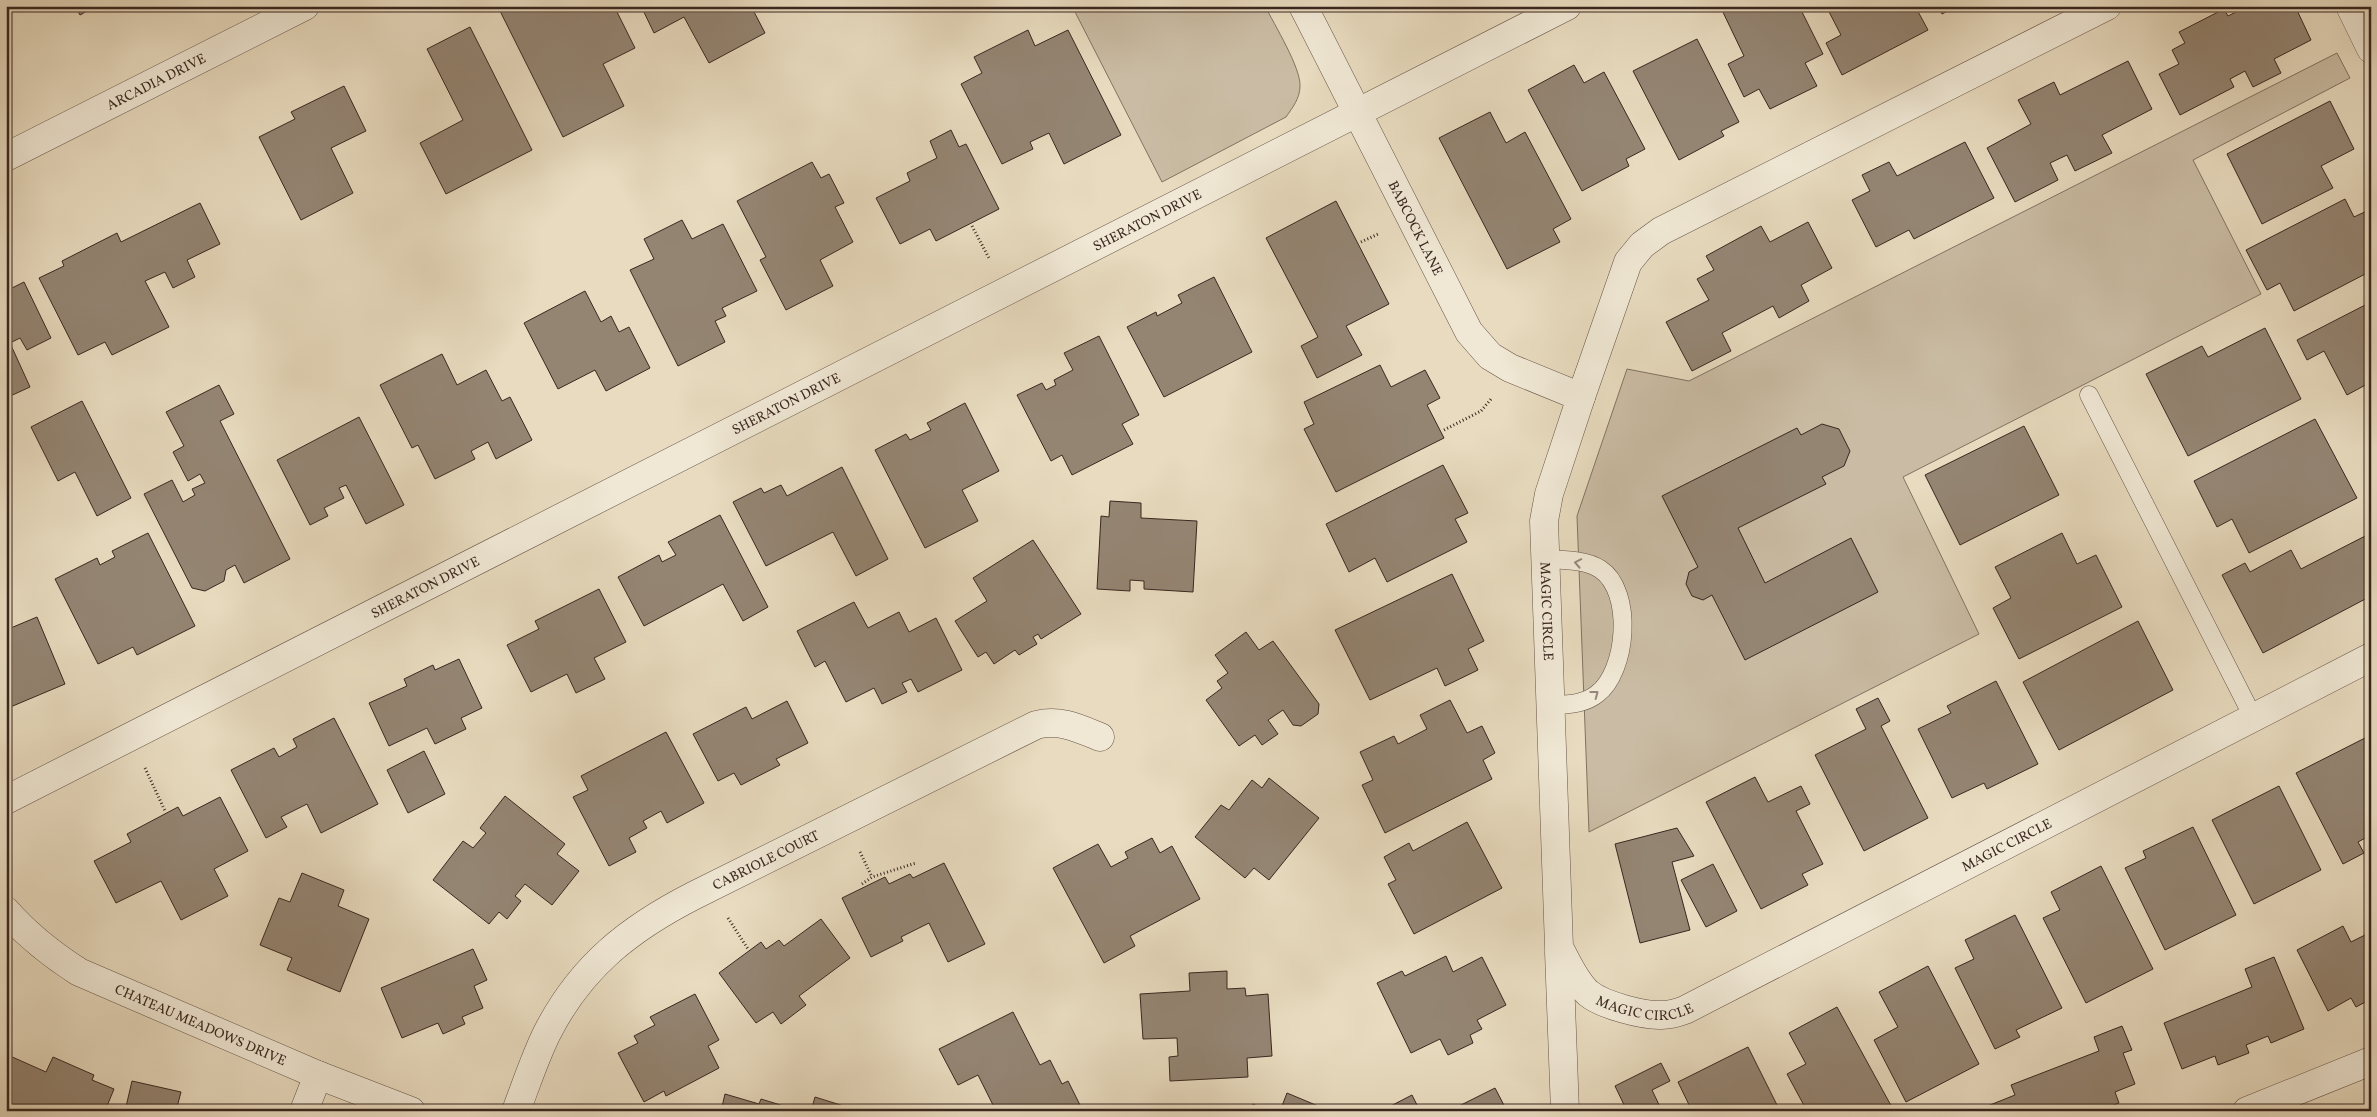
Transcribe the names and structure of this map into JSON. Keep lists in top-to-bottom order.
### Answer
{
  "streets": {
    "street": [
      "ARCADIA DRIVE",
      "SHERATON DRIVE",
      "BABCOCK LANE",
      "MAGIC CIRCLE",
      "CABRIOLE COURT",
      "CHATEAU MEADOWS DRIVE"
    ]
  },
  "crossings": [
    ["SHERATON DRIVE", "BABCOCK LANE"],
    ["BABCOCK LANE", "MAGIC CIRCLE"]
  ]
}
